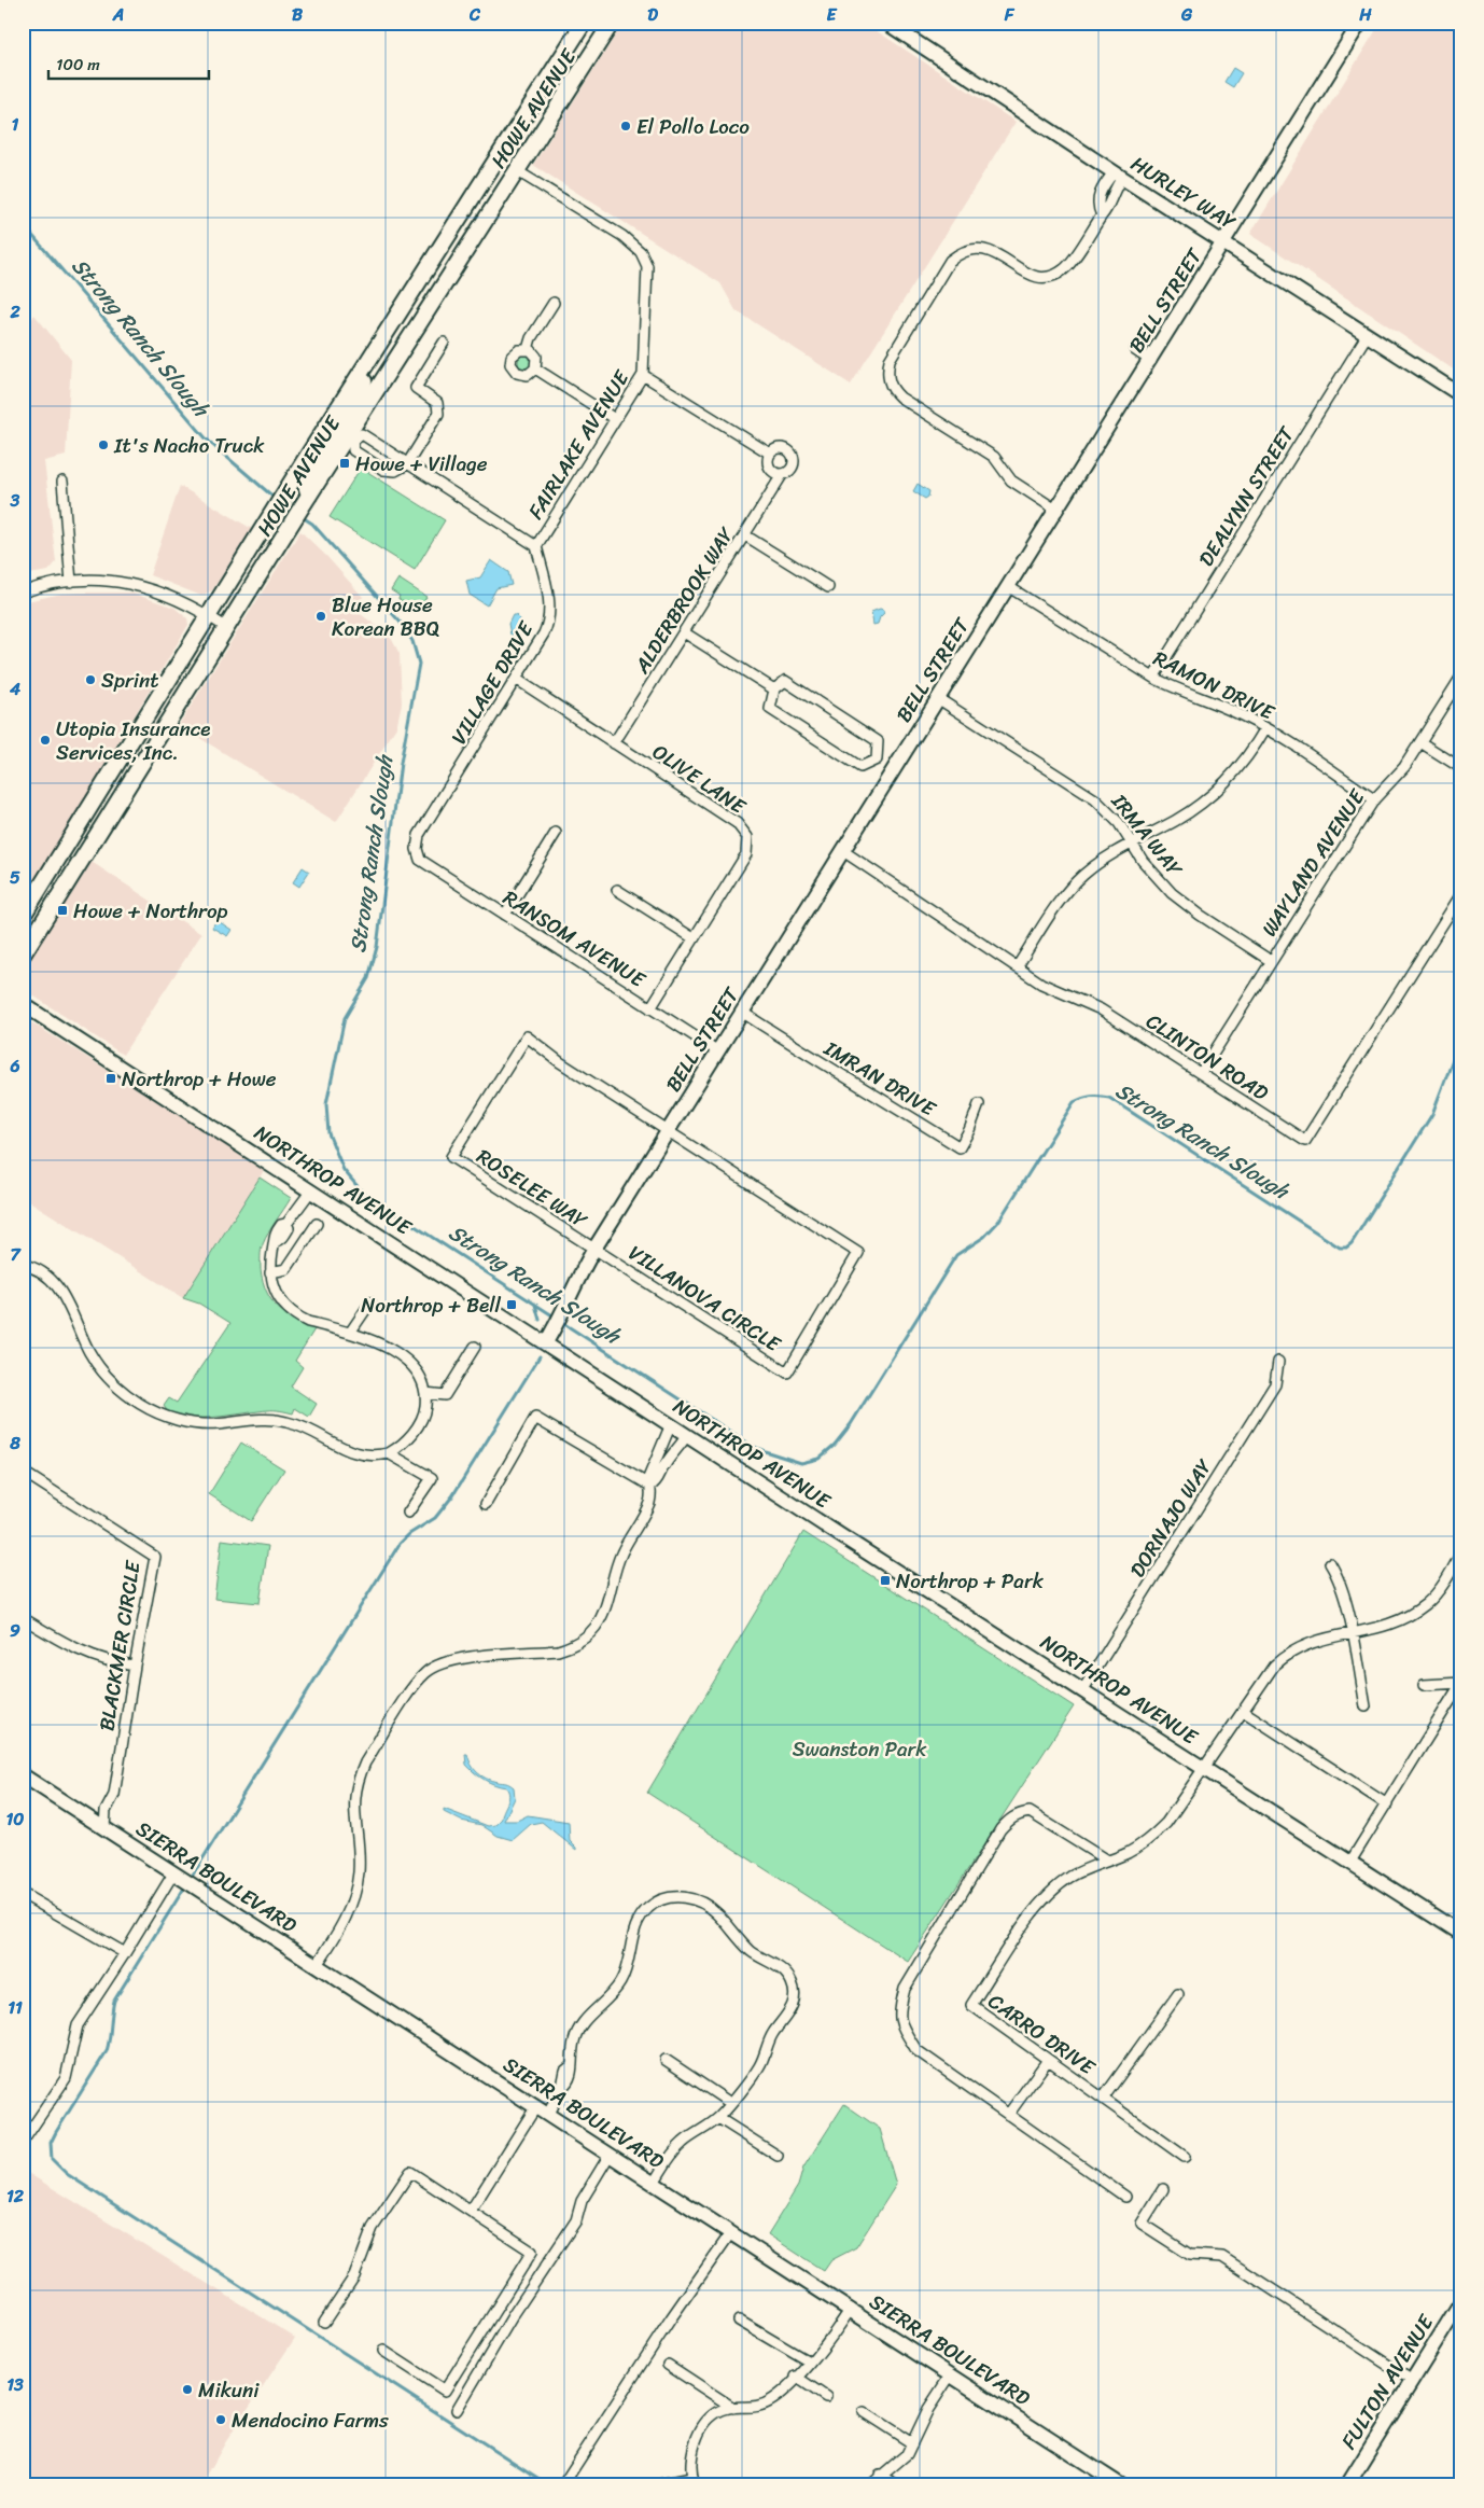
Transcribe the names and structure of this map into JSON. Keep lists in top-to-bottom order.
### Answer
{
  "streets": {
    "main road": ["HOWE AVENUE"],
    "street": [
      "HURLEY WAY",
      "BELL STREET",
      "FAIRLAKE AVENUE",
      "DEALYNN STREET",
      "ALDERBROOK WAY",
      "VILLAGE DRIVE",
      "RAMON DRIVE",
      "OLIVE LANE",
      "IRMA WAY",
      "WAYLAND AVENUE",
      "RANSOM AVENUE",
      "CLINTON ROAD",
      "IMRAN DRIVE",
      "NORTHROP AVENUE",
      "ROSELEE WAY",
      "VILLANOVA CIRCLE",
      "DORNAJO WAY",
      "BLACKMER CIRCLE",
      "SIERRA BOULEVARD",
      "CARRO DRIVE",
      "FULTON AVENUE"
    ]
  },
  "crossings": [
    ["HOWE AVENUE", "FAIRLAKE AVENUE"],
    ["HURLEY WAY", "BELL STREET"],
    ["HURLEY WAY", "DEALYNN STREET"],
    ["BELL STREET", "RAMON DRIVE"],
    ["BELL STREET", "IRMA WAY"],
    ["BELL STREET", "RANSOM AVENUE"],
    ["BELL STREET", "CLINTON ROAD"],
    ["BELL STREET", "IMRAN DRIVE"],
    ["BELL STREET", "NORTHROP AVENUE"],
    ["BELL STREET", "ROSELEE WAY"],
    ["BELL STREET", "VILLANOVA CIRCLE"],
    ["FAIRLAKE AVENUE", "ALDERBROOK WAY"],
    ["FAIRLAKE AVENUE", "VILLAGE DRIVE"],
    ["DEALYNN STREET", "RAMON DRIVE"],
    ["ALDERBROOK WAY", "OLIVE LANE"],
    ["VILLAGE DRIVE", "OLIVE LANE"],
    ["VILLAGE DRIVE", "RANSOM AVENUE"],
    ["RAMON DRIVE", "WAYLAND AVENUE"],
    ["OLIVE LANE", "RANSOM AVENUE"],
    ["IRMA WAY", "WAYLAND AVENUE"],
    ["WAYLAND AVENUE", "CLINTON ROAD"],
    ["NORTHROP AVENUE", "DORNAJO WAY"],
    ["NORTHROP AVENUE", "CARRO DRIVE"],
    ["ROSELEE WAY", "VILLANOVA CIRCLE"],
    ["BLACKMER CIRCLE", "SIERRA BOULEVARD"]
  ],
  "water": ["Strong Ranch Slough"],
  "parks": ["Swanston Park"],
  "places": {
    "other": [
      "El Pollo Loco",
      "It's Nacho Truck",
      "Blue House Korean BBQ",
      "Sprint",
      "Utopia Insurance Services, Inc.",
      "Mikuni",
      "Mendocino Farms"
    ],
    "transit": [
      "Howe + Village",
      "Howe + Northrop",
      "Northrop + Howe",
      "Northrop + Bell",
      "Northrop + Park"
    ]
  },
  "scale_bar": "100 m",
  "grid": {
    "columns": [
      "A",
      "B",
      "C",
      "D",
      "E",
      "F",
      "G",
      "H"
    ],
    "rows": [
      "1",
      "2",
      "3",
      "4",
      "5",
      "6",
      "7",
      "8",
      "9",
      "10",
      "11",
      "12",
      "13"
    ]
  }
}
